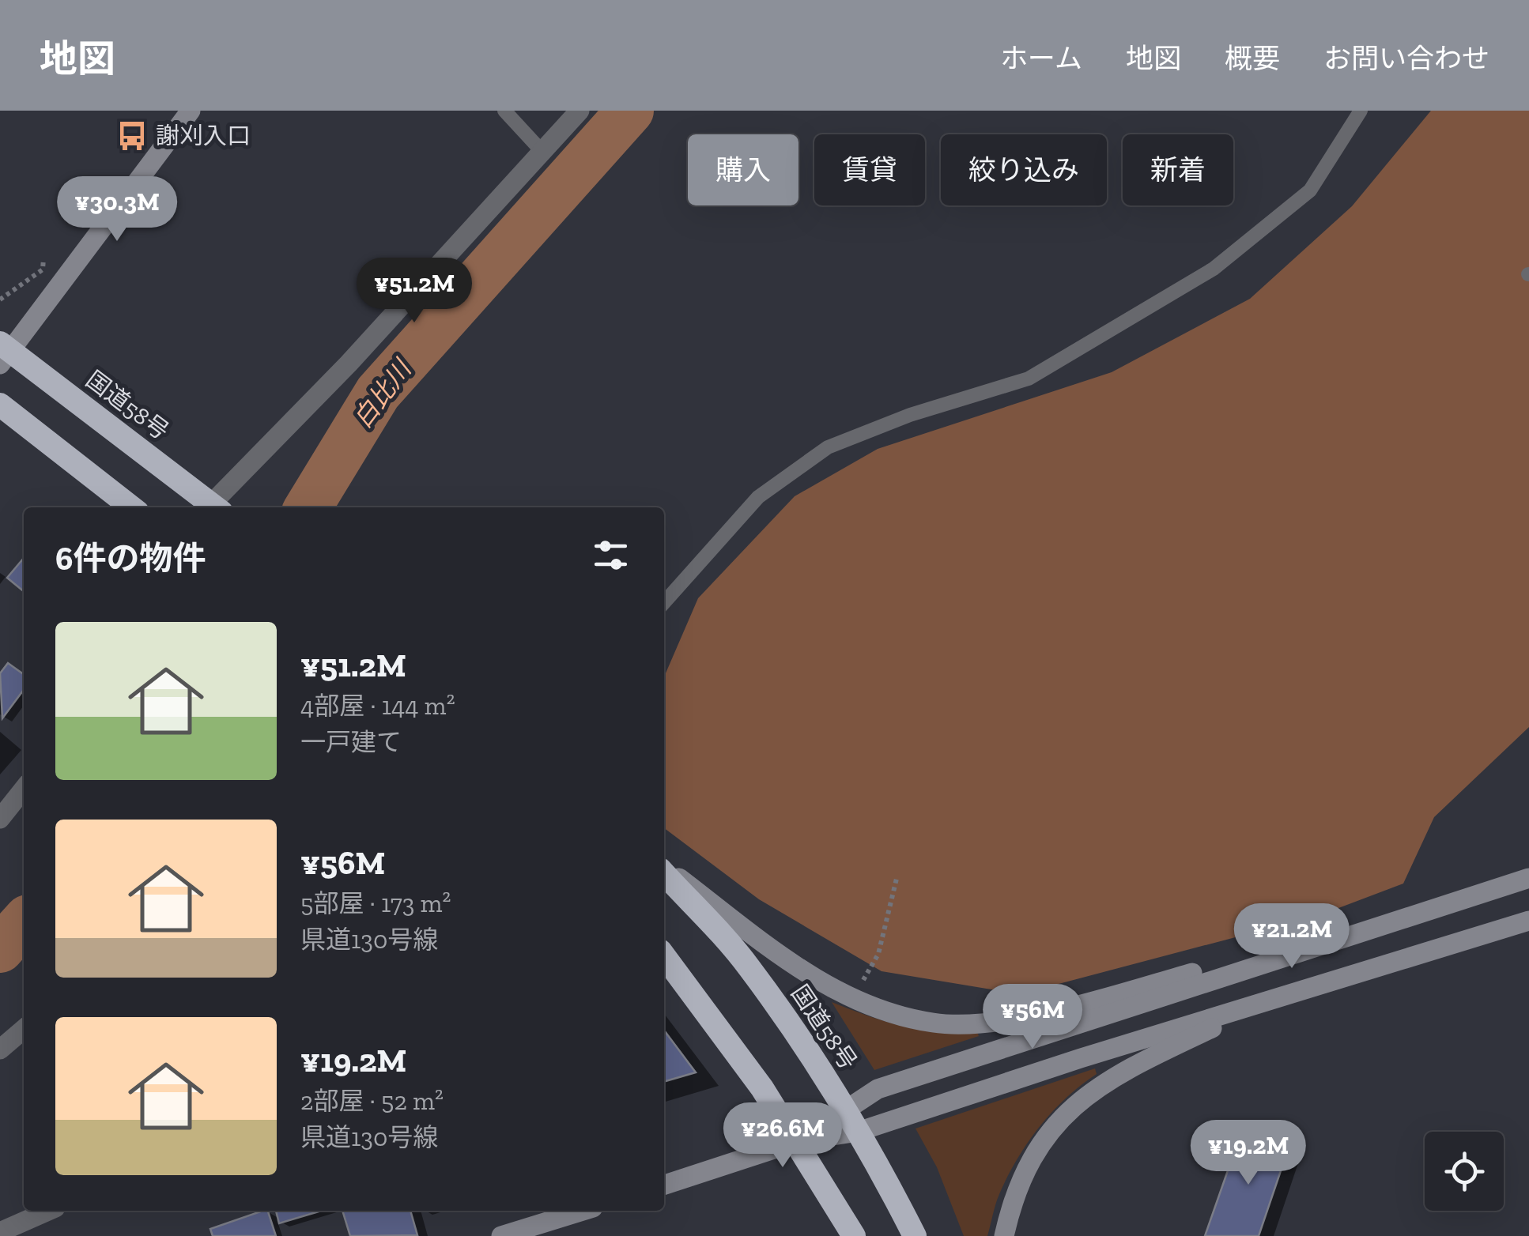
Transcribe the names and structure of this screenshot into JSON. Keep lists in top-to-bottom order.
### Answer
{
  "streets": {
    "highway": ["国道58号"]
  },
  "water": ["白比川"],
  "places": {
    "bus stop": ["謝刈入口"]
  },
  "page": {
    "header": "地図",
    "nav": [
      "ホーム",
      "地図",
      "概要",
      "お問い合わせ"
    ],
    "chip": [
      "購入",
      "賃貸",
      "絞り込み",
      "新着"
    ],
    "price": [
      "¥30.3M",
      "¥51.2M",
      "¥21.2M",
      "¥56M",
      "¥26.6M",
      "¥19.2M"
    ],
    "heading": "6件の物件",
    "list": [
      {
        "name": "¥51.2M",
        "note": "4部屋 · 144 m² · 一戸建て"
      },
      {
        "name": "¥56M",
        "note": "5部屋 · 173 m² · 県道130号線"
      },
      {
        "name": "¥19.2M",
        "note": "2部屋 · 52 m² · 県道130号線"
      }
    ]
  }
}
